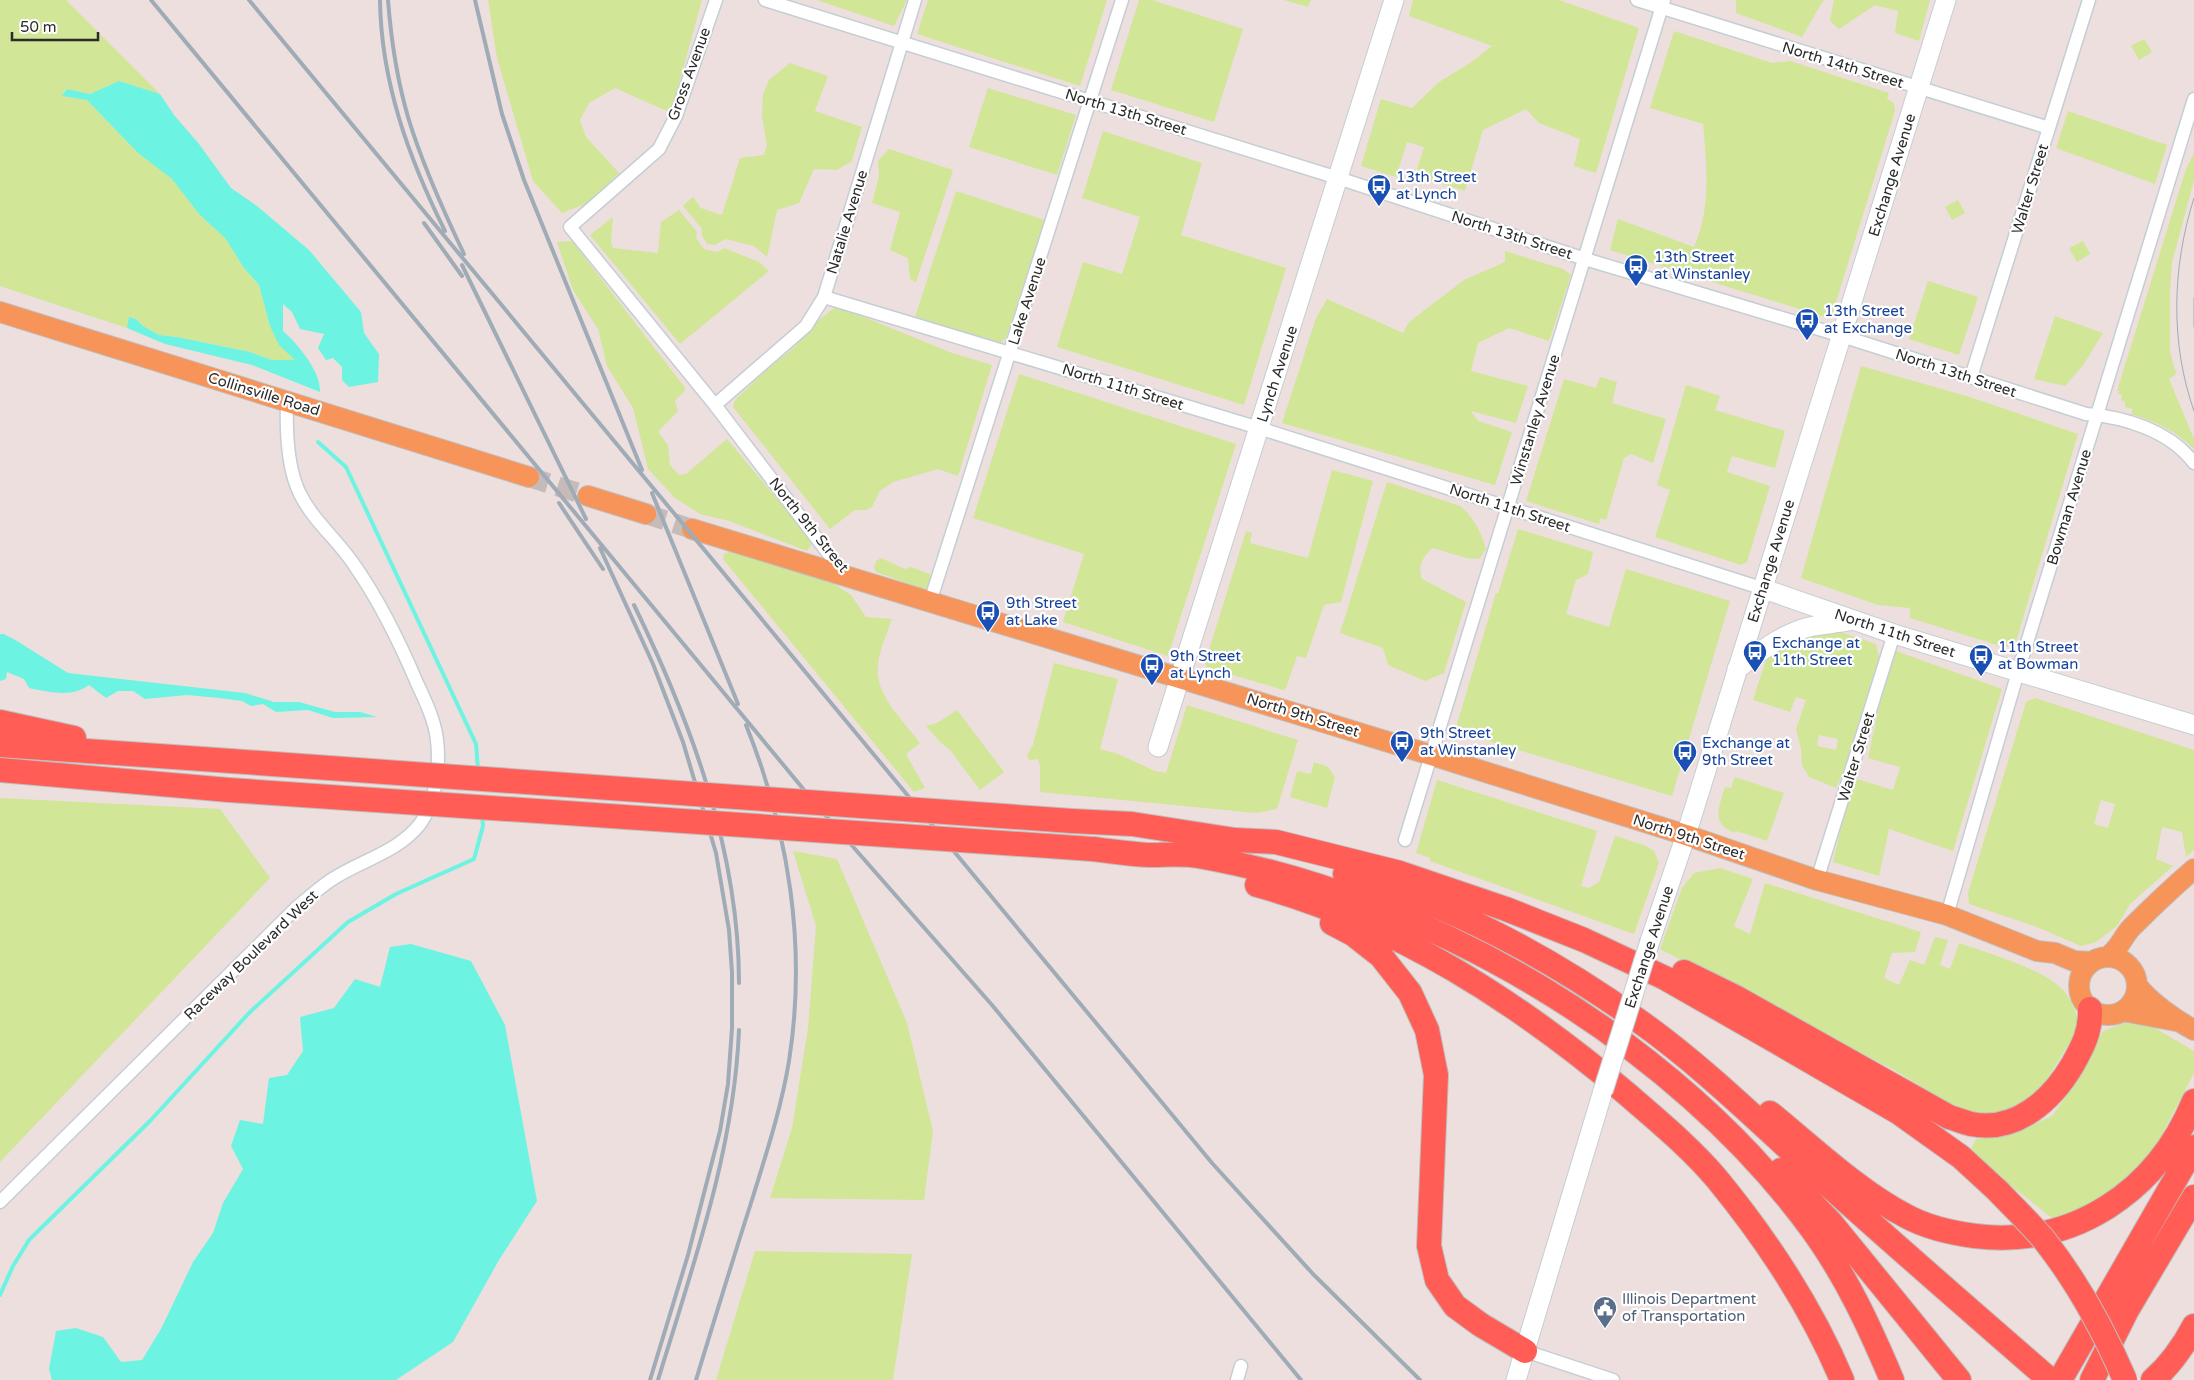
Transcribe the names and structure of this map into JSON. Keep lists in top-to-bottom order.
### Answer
{
  "streets": {
    "main road": ["Collinsville Road", "North 9th Street"],
    "street": [
      "North 14th Street",
      "Gross Avenue",
      "North 13th Street",
      "Exchange Avenue",
      "Walter Street",
      "Natalie Avenue",
      "Lake Avenue",
      "Lynch Avenue",
      "North 11th Street",
      "Winstanley Avenue",
      "Bowman Avenue",
      "Raceway Boulevard West"
    ]
  },
  "crossings": [
    ["North 14th Street", "Exchange Avenue"],
    ["North 14th Street", "Walter Street"],
    ["North 14th Street", "Winstanley Avenue"],
    ["Gross Avenue", "North 9th Street"],
    ["North 13th Street", "Exchange Avenue"],
    ["North 13th Street", "Walter Street"],
    ["North 13th Street", "Natalie Avenue"],
    ["North 13th Street", "Lake Avenue"],
    ["North 13th Street", "Lynch Avenue"],
    ["North 13th Street", "Winstanley Avenue"],
    ["North 13th Street", "Bowman Avenue"],
    ["Exchange Avenue", "North 11th Street"],
    ["Exchange Avenue", "North 9th Street"],
    ["Walter Street", "North 11th Street"],
    ["Walter Street", "North 9th Street"],
    ["Natalie Avenue", "North 11th Street"],
    ["Natalie Avenue", "North 9th Street"],
    ["Lake Avenue", "North 11th Street"],
    ["Lake Avenue", "North 9th Street"],
    ["Lynch Avenue", "North 11th Street"],
    ["Lynch Avenue", "North 9th Street"],
    ["North 11th Street", "Winstanley Avenue"],
    ["North 11th Street", "Bowman Avenue"],
    ["Collinsville Road", "Raceway Boulevard West"],
    ["Winstanley Avenue", "North 9th Street"],
    ["Bowman Avenue", "North 9th Street"]
  ],
  "places": {
    "bus stop": [
      "13th Street at Lynch",
      "13th Street at Winstanley",
      "13th Street at Exchange",
      "9th Street at Lake",
      "Exchange at 11th Street",
      "11th Street at Bowman",
      "9th Street at Lynch",
      "9th Street at Winstanley",
      "Exchange at 9th Street"
    ],
    "public building": ["Illinois Department of Transportation"]
  },
  "scale_bar": "50 m"
}
